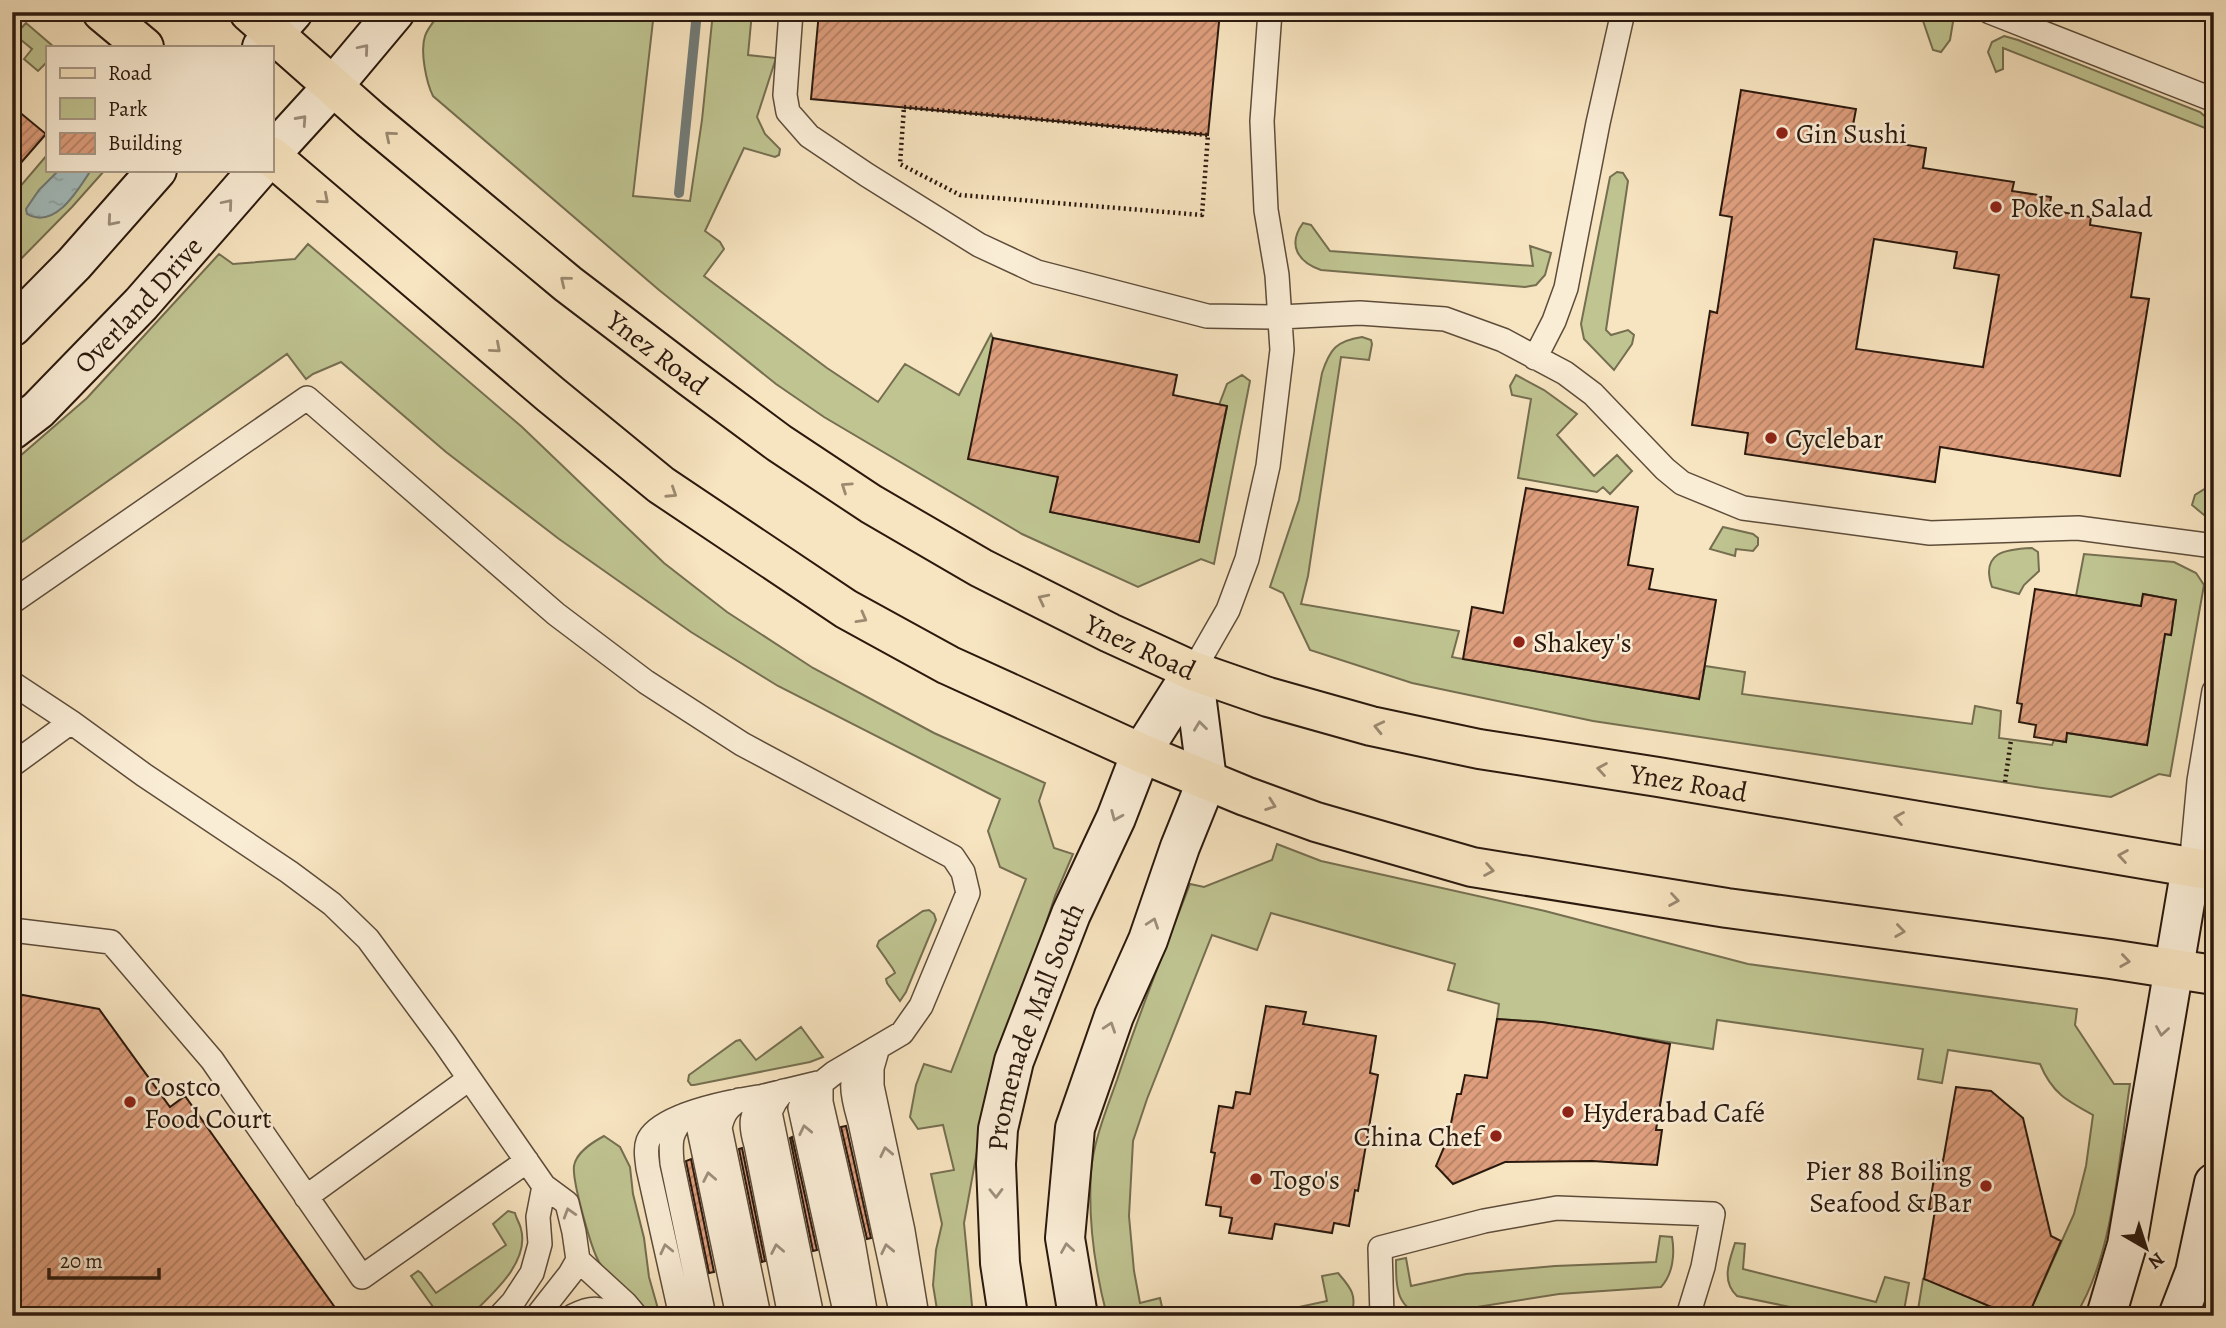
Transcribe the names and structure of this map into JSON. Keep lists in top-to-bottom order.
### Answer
{
  "streets": {
    "main road": ["Ynez Road"],
    "street": ["Overland Drive", "Promenade Mall South"]
  },
  "crossings": [
    ["Ynez Road", "Promenade Mall South"]
  ],
  "places": [
    "Gin Sushi",
    "Poke n Salad",
    "Cyclebar",
    "Shakey's",
    "Costco Food Court",
    "Hyderabad Café",
    "China Chef",
    "Togo's",
    "Pier 88 Boiling Seafood & Bar"
  ],
  "legend": ["Road", "Park", "Building"],
  "scale_bar": "20 m",
  "north": "bottom right"
}
